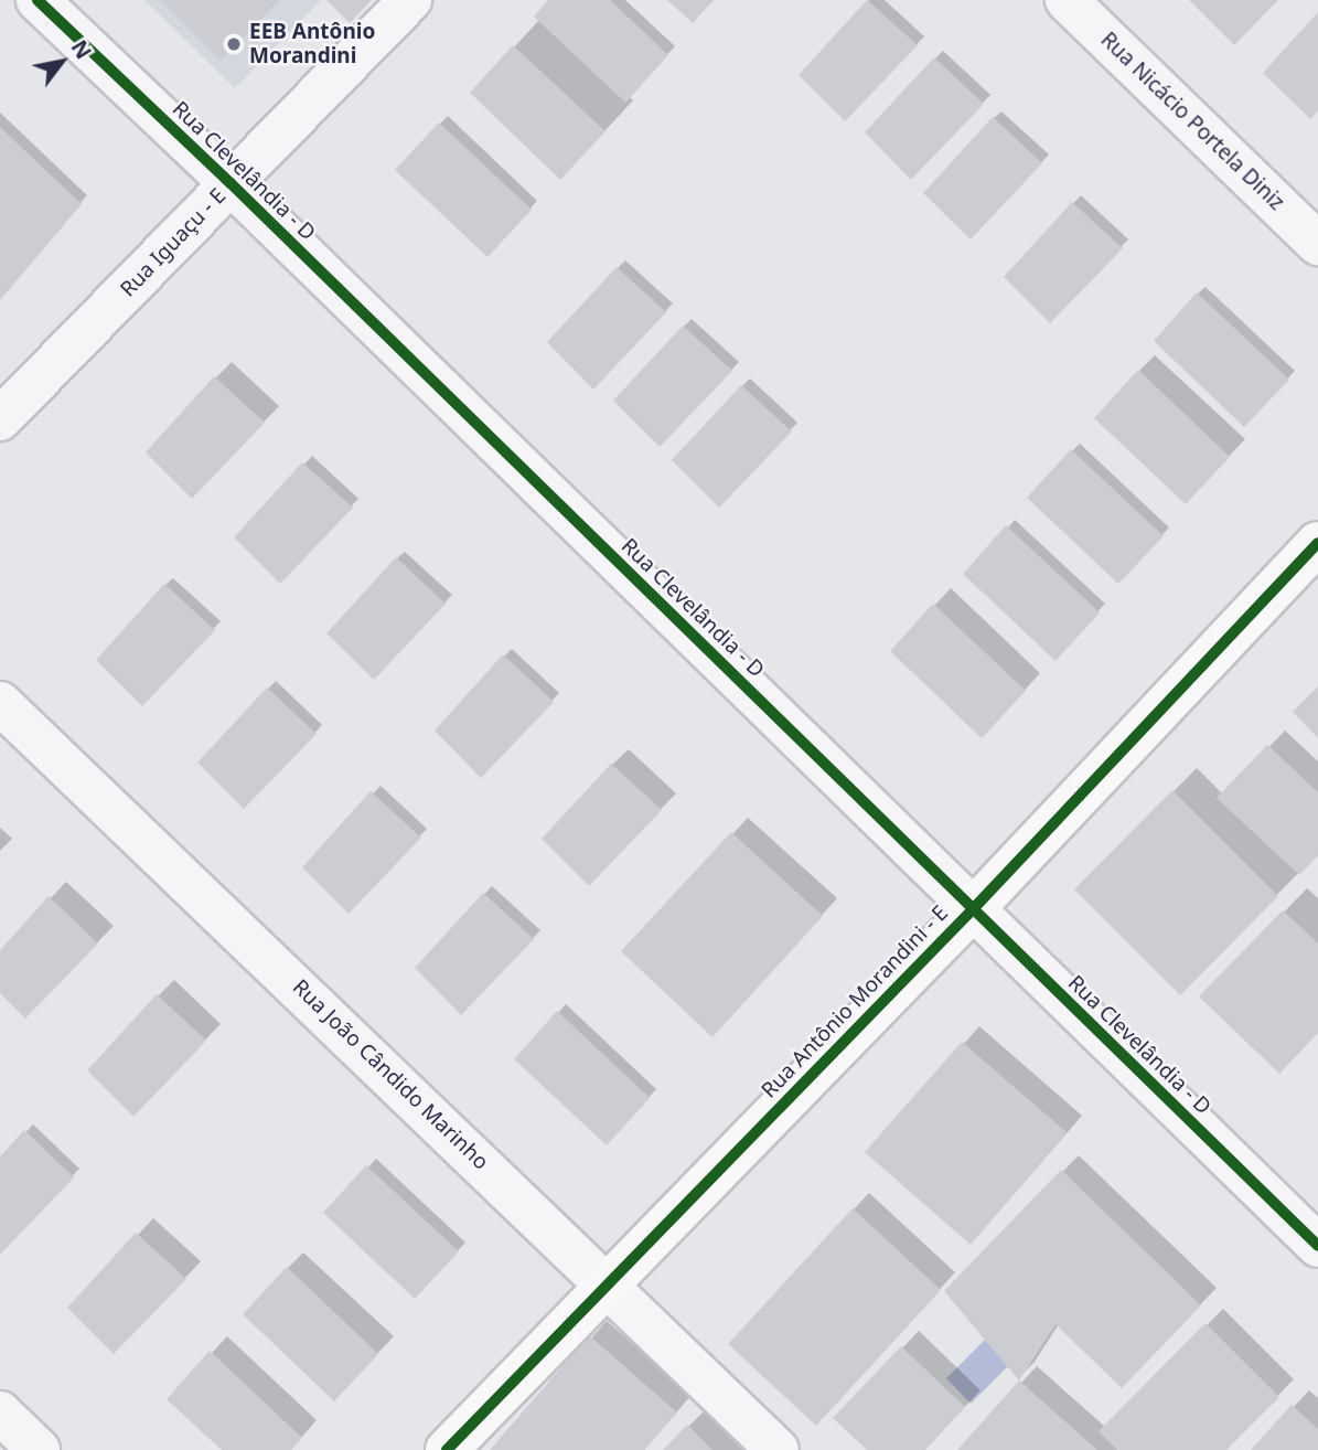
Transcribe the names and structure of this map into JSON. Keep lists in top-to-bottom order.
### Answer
{
  "streets": {
    "street": [
      "Rua Nicácio Portela Diniz",
      "Rua Clevelândia - D",
      "Rua Iguaçu - E",
      "Rua Antônio Morandini - E",
      "Rua João Cândido Marinho"
    ]
  },
  "crossings": [
    ["Rua Clevelândia - D", "Rua Iguaçu - E"],
    ["Rua Clevelândia - D", "Rua Antônio Morandini - E"],
    ["Rua Antônio Morandini - E", "Rua João Cândido Marinho"]
  ],
  "places": ["EEB Antônio Morandini"],
  "north": "top right"
}
